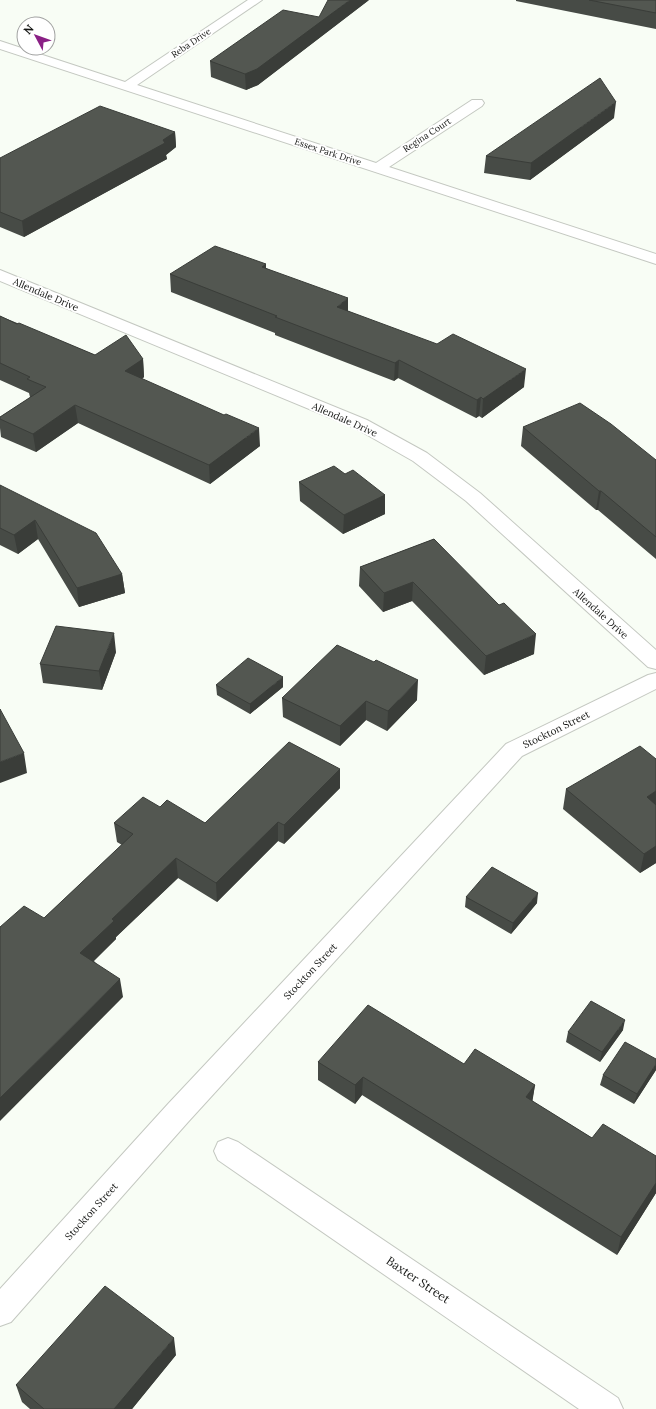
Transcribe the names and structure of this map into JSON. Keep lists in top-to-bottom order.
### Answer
{
  "streets": {
    "street": [
      "Reba Drive",
      "Regina Court",
      "Essex Park Drive",
      "Allendale Drive",
      "Stockton Street",
      "Baxter Street"
    ]
  },
  "crossings": [
    ["Reba Drive", "Essex Park Drive"],
    ["Regina Court", "Essex Park Drive"]
  ],
  "north": "top left"
}
